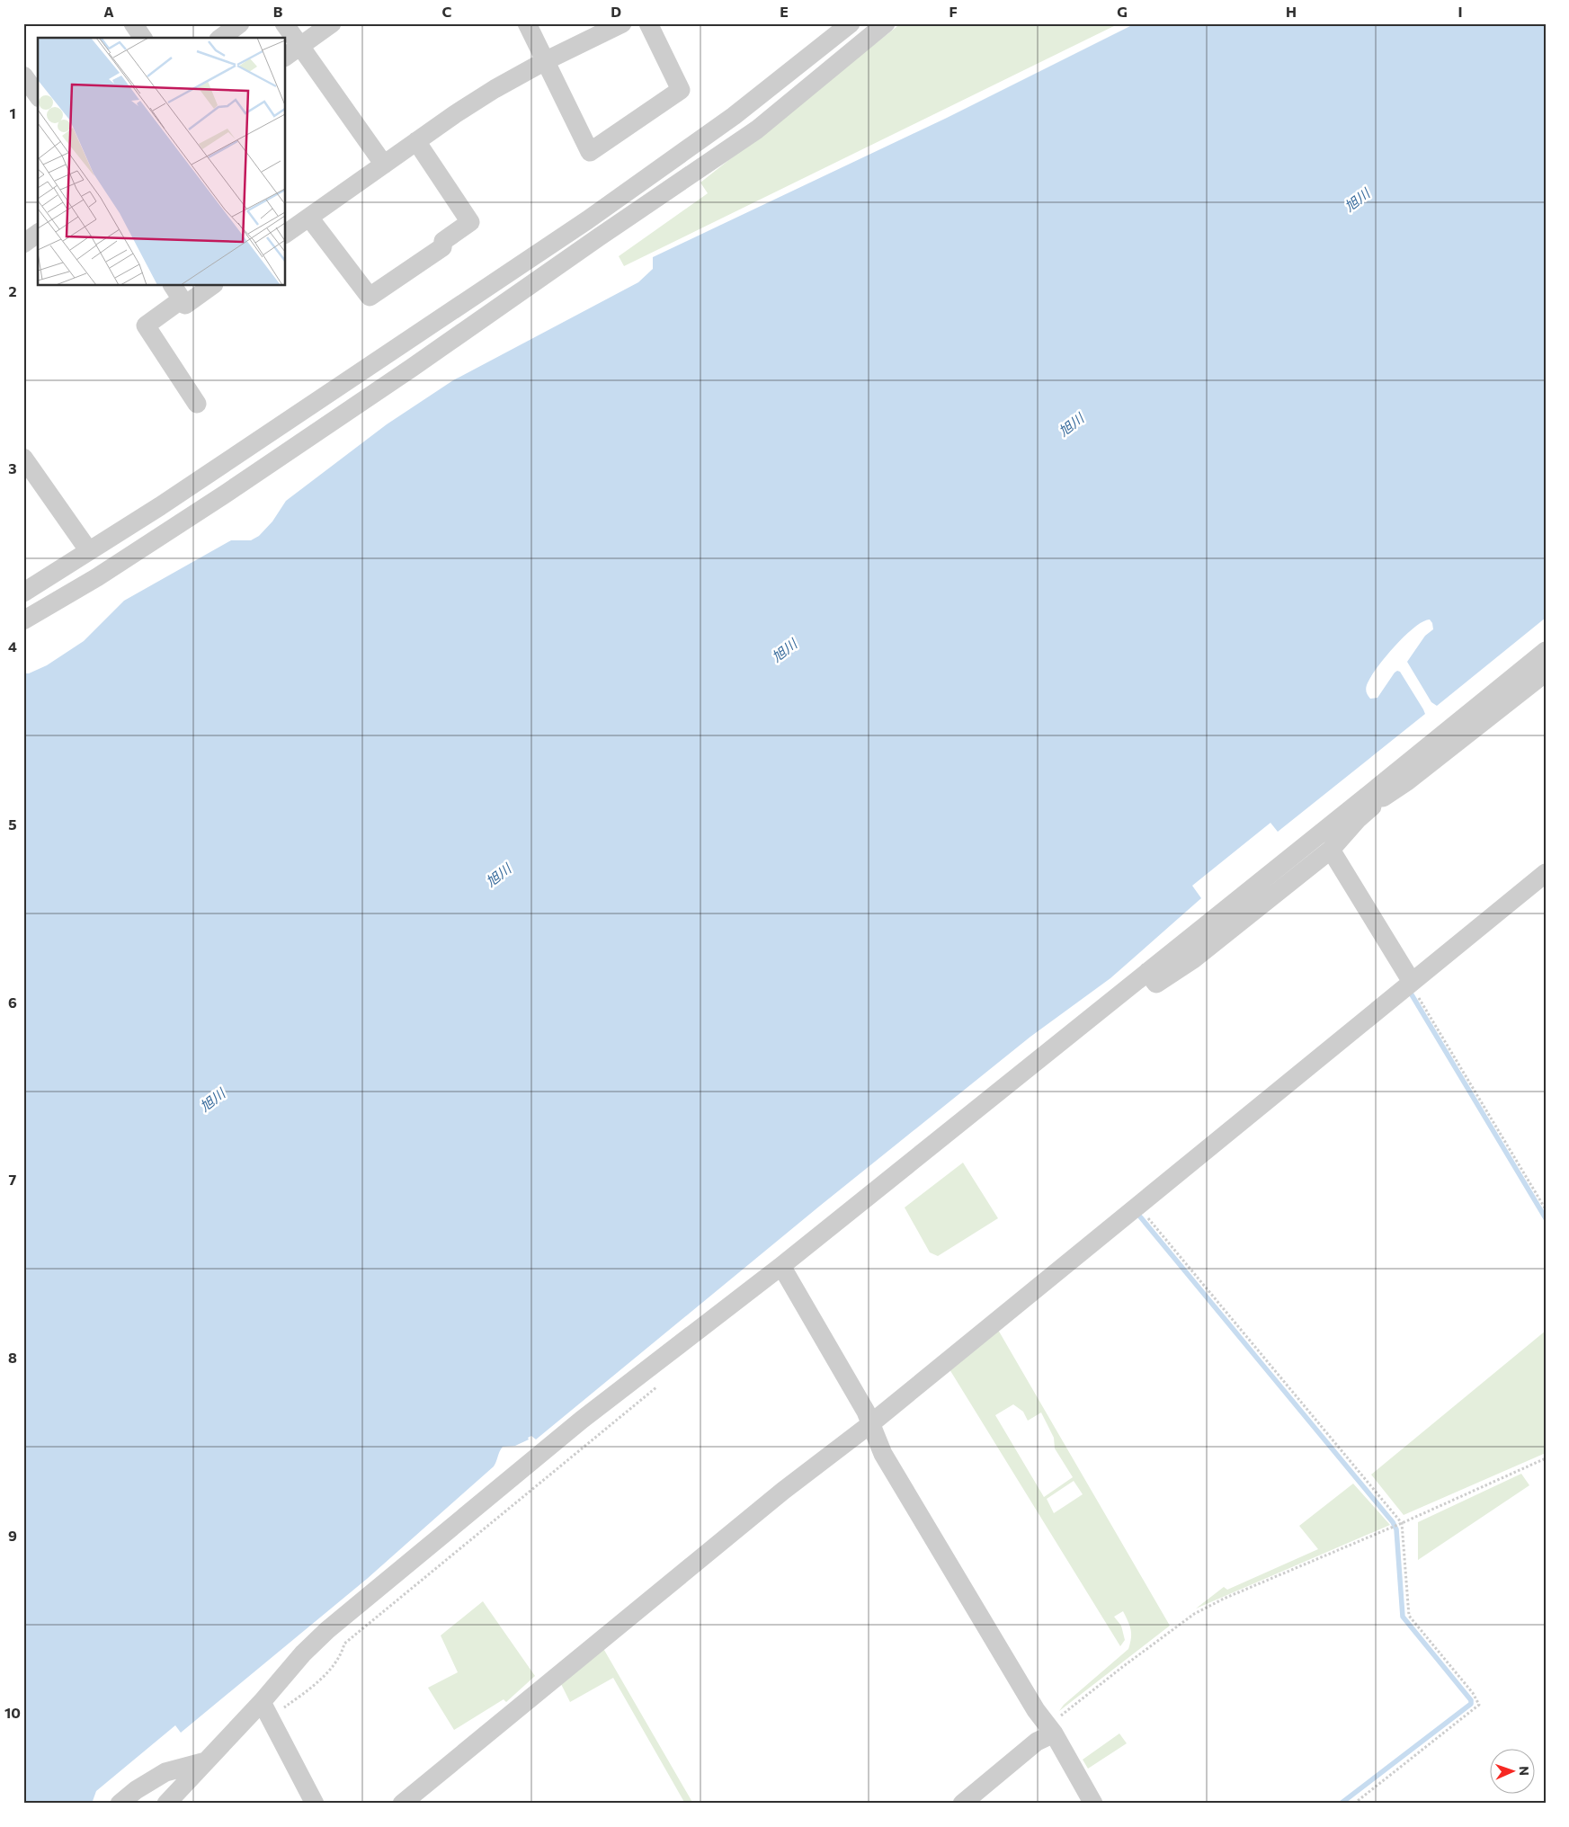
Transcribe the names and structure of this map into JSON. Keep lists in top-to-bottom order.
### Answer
{
  "water": ["旭川"],
  "north": "right",
  "grid": {
    "columns": [
      "A",
      "B",
      "C",
      "D",
      "E",
      "F",
      "G",
      "H",
      "I"
    ],
    "rows": [
      "1",
      "2",
      "3",
      "4",
      "5",
      "6",
      "7",
      "8",
      "9",
      "10"
    ]
  }
}
